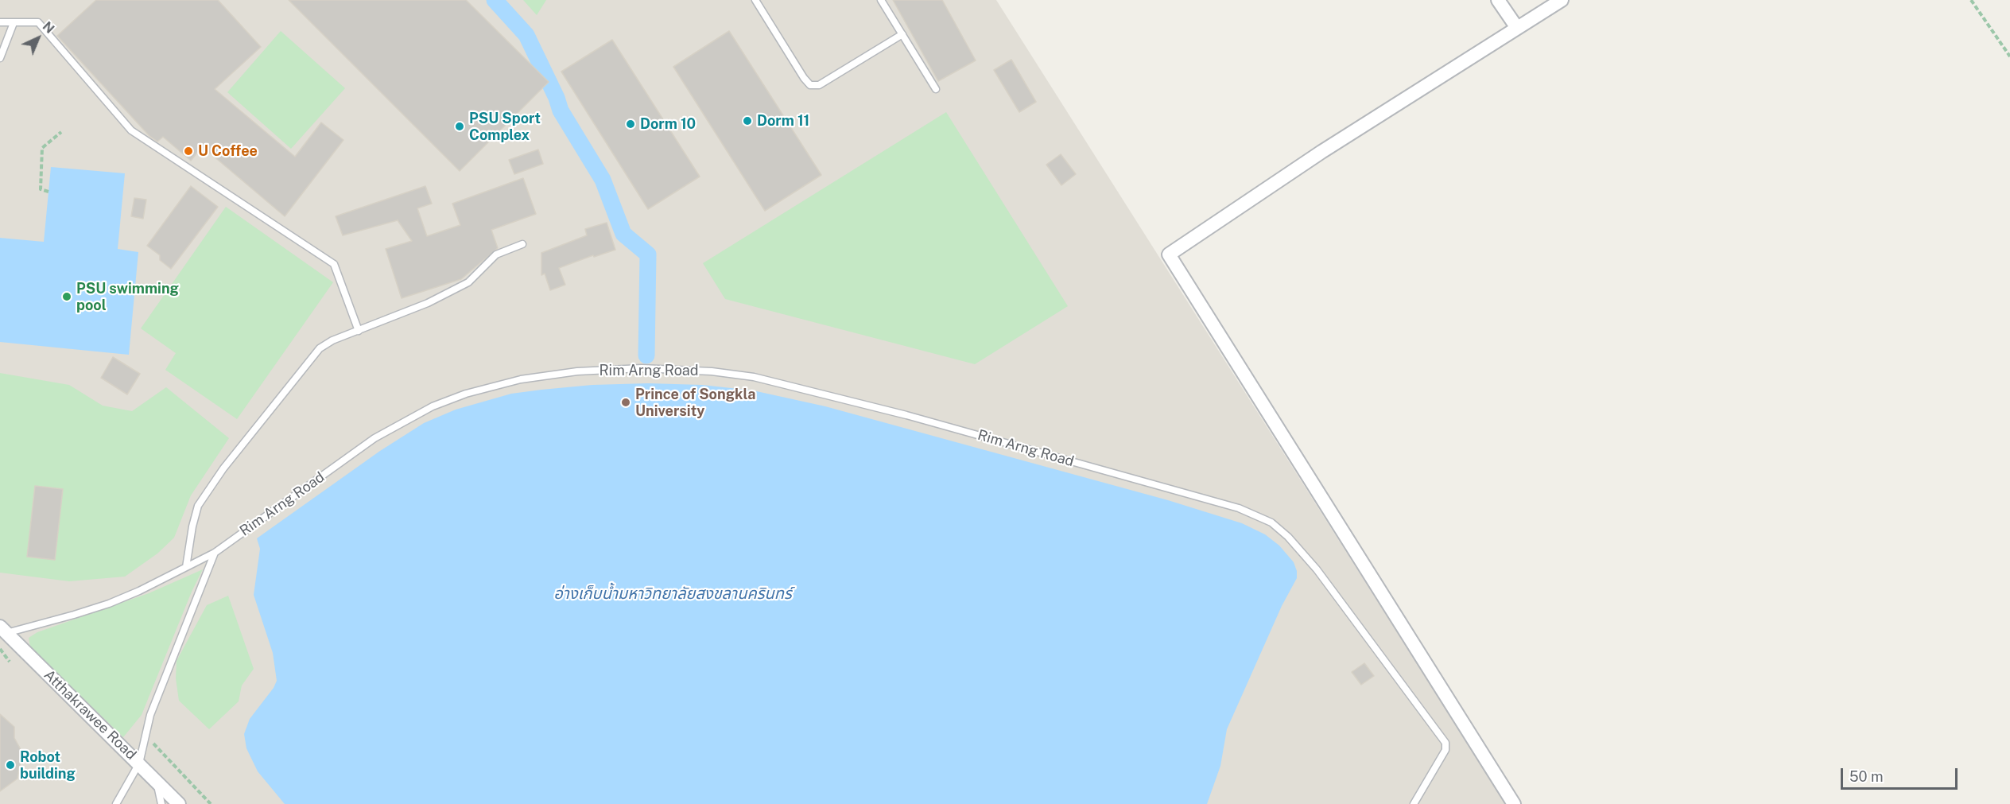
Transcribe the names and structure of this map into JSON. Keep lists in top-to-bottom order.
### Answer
{
  "streets": {
    "street": ["Atthakrawee Road"],
    "lane": ["Rim Arng Road"]
  },
  "crossings": [
    ["Rim Arng Road", "Atthakrawee Road"]
  ],
  "water": ["อ่างเก็บน้ำมหาวิทยาลัยสงขลานครินทร์"],
  "places": [
    "Dorm 11",
    "Dorm 10",
    "PSU Sport Complex",
    "U Coffee",
    "PSU swimming pool",
    "Prince of Songkla University",
    "Robot building"
  ],
  "scale_bar": "50 m",
  "north": "top right"
}
